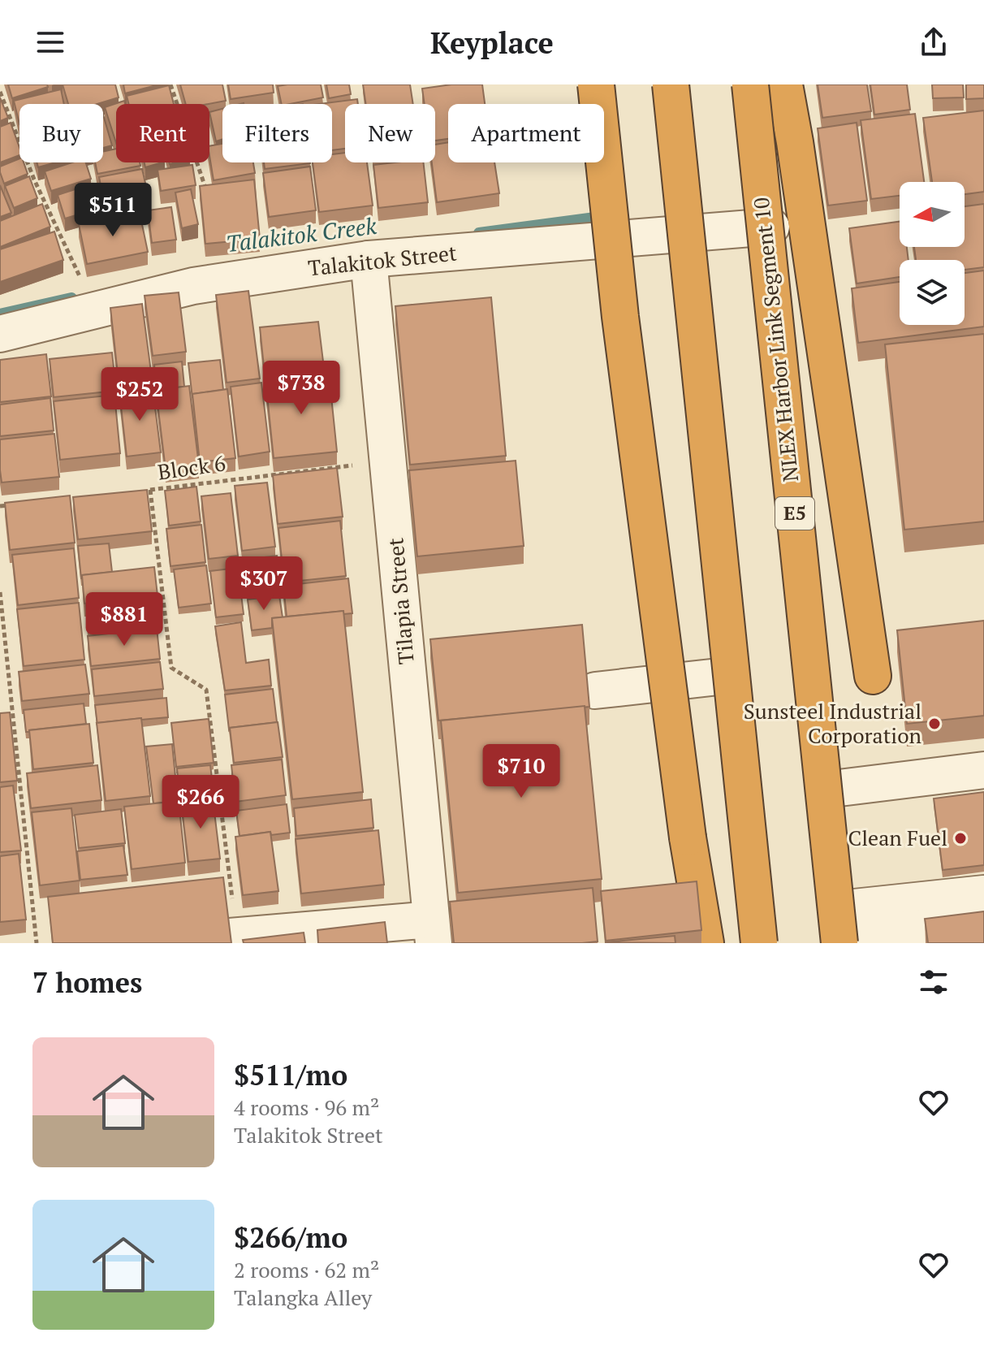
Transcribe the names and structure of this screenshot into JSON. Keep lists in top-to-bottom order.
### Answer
{
  "streets": {
    "highway": ["NLEX Harbor Link Segment 10", "E5"],
    "street": ["Talakitok Street", "Tilapia Street"],
    "path": ["Block 6"]
  },
  "crossings": [
    ["Talakitok Street", "Tilapia Street"],
    ["Block 6", "Tilapia Street"]
  ],
  "water": ["Talakitok Creek"],
  "places": ["Sunsteel Industrial Corporation", "Clean Fuel"],
  "north": "left",
  "page": {
    "header": "Keyplace",
    "chip": [
      "Buy",
      "Rent",
      "Filters",
      "New",
      "Apartment"
    ],
    "price": [
      "$511",
      "$738",
      "$252",
      "$307",
      "$881",
      "$710",
      "$266"
    ],
    "heading": "7 homes",
    "list": [
      {
        "name": "$511/mo",
        "note": "4 rooms · 96 m² · Talakitok Street"
      },
      {
        "name": "$266/mo",
        "note": "2 rooms · 62 m² · Talangka Alley"
      }
    ]
  }
}
